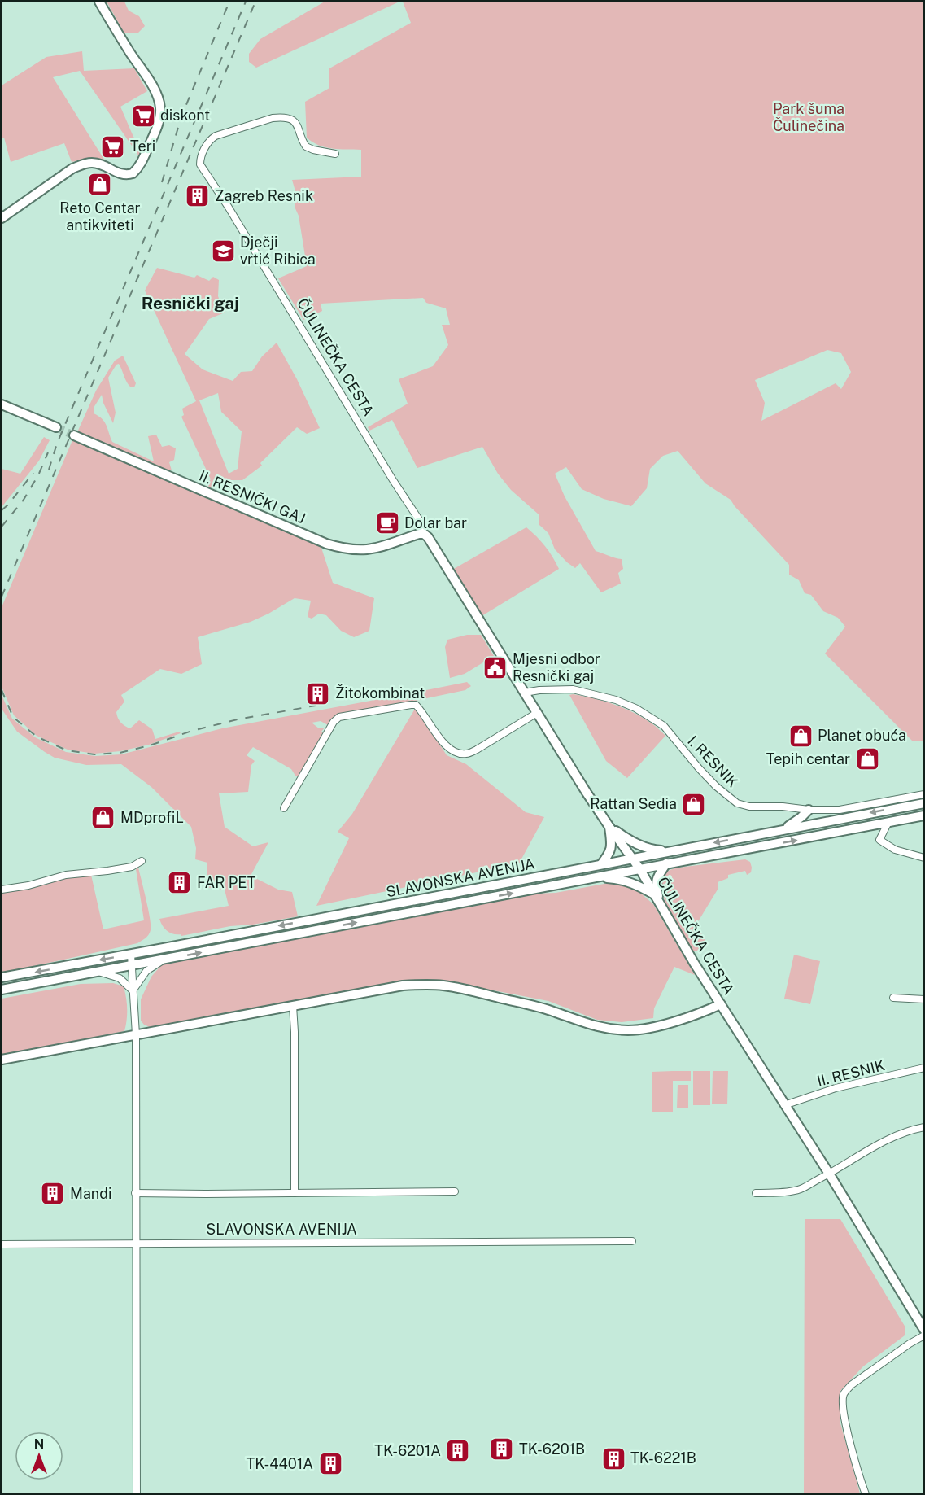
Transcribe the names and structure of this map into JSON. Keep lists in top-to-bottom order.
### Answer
{
  "streets": {
    "street": [
      "ČULINEČKA CESTA",
      "II. RESNIČKI GAJ",
      "I. RESNIK",
      "SLAVONSKA AVENIJA",
      "II. RESNIK"
    ]
  },
  "crossings": [
    ["ČULINEČKA CESTA", "II. RESNIČKI GAJ"],
    ["ČULINEČKA CESTA", "I. RESNIK"],
    ["ČULINEČKA CESTA", "SLAVONSKA AVENIJA"],
    ["ČULINEČKA CESTA", "II. RESNIK"]
  ],
  "districts": ["Resnički gaj"],
  "parks": ["Park šuma Čulinečina"],
  "places": {
    "supermarket": ["diskont", "Teri"],
    "shop": [
      "Reto Centar antikviteti",
      "Planet obuća",
      "Tepih centar",
      "Rattan Sedia",
      "MDprofiL"
    ],
    "building": [
      "Zagreb Resnik",
      "Žitokombinat",
      "FAR PET",
      "Mandi",
      "TK-6201B",
      "TK-6201A",
      "TK-6221B",
      "TK-4401A"
    ],
    "school or university": ["Dječji vrtić Ribica"],
    "cafe": ["Dolar bar"],
    "public building": ["Mjesni odbor Resnički gaj"]
  },
  "north": "top"
}
